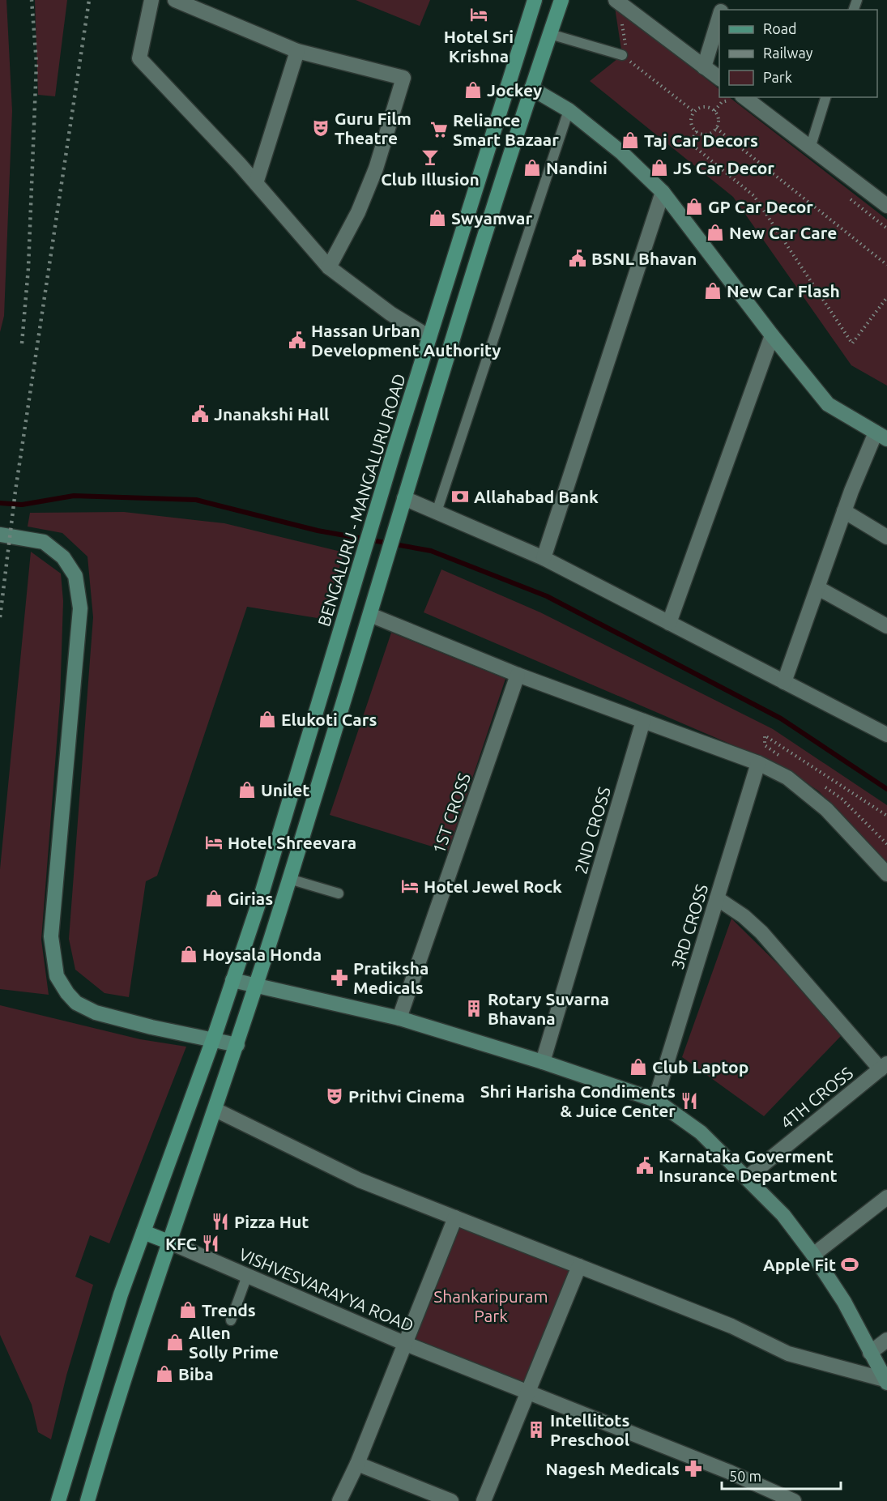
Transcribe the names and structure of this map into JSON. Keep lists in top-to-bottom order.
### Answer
{
  "streets": {
    "main road": ["BENGALURU - MANGALURU ROAD"],
    "street": [
      "1ST CROSS",
      "2ND CROSS",
      "3RD CROSS",
      "4TH CROSS",
      "VISHVESVARAYYA ROAD"
    ]
  },
  "parks": ["Shankaripuram Park"],
  "places": {
    "hotel": ["Hotel Sri Krishna", "Hotel Shreevara", "Hotel Jewel Rock"],
    "shop": [
      "Jockey",
      "Taj Car Decors",
      "Nandini",
      "JS Car Decor",
      "GP Car Decor",
      "Swyamvar",
      "New Car Care",
      "New Car Flash",
      "Elukoti Cars",
      "Unilet",
      "Girias",
      "Hoysala Honda",
      "Club Laptop",
      "Trends",
      "Allen Solly Prime",
      "Biba"
    ],
    "theatre": ["Guru Film Theatre", "Prithvi Cinema"],
    "supermarket": ["Reliance Smart Bazaar"],
    "bar": ["Club Illusion"],
    "public building": [
      "BSNL Bhavan",
      "Hassan Urban Development Authority",
      "Jnanakshi Hall",
      "Karnataka Goverment Insurance Department"
    ],
    "bank": ["Allahabad Bank"],
    "pharmacy": ["Pratiksha Medicals", "Nagesh Medicals"],
    "building": ["Rotary Suvarna Bhavana", "Intellitots Preschool"],
    "restaurant": ["Shri Harisha Condiments & Juice Center", "Pizza Hut", "KFC"],
    "sports": ["Apple Fit"]
  },
  "legend": ["Road", "Railway", "Park"],
  "scale_bar": "50 m"
}
